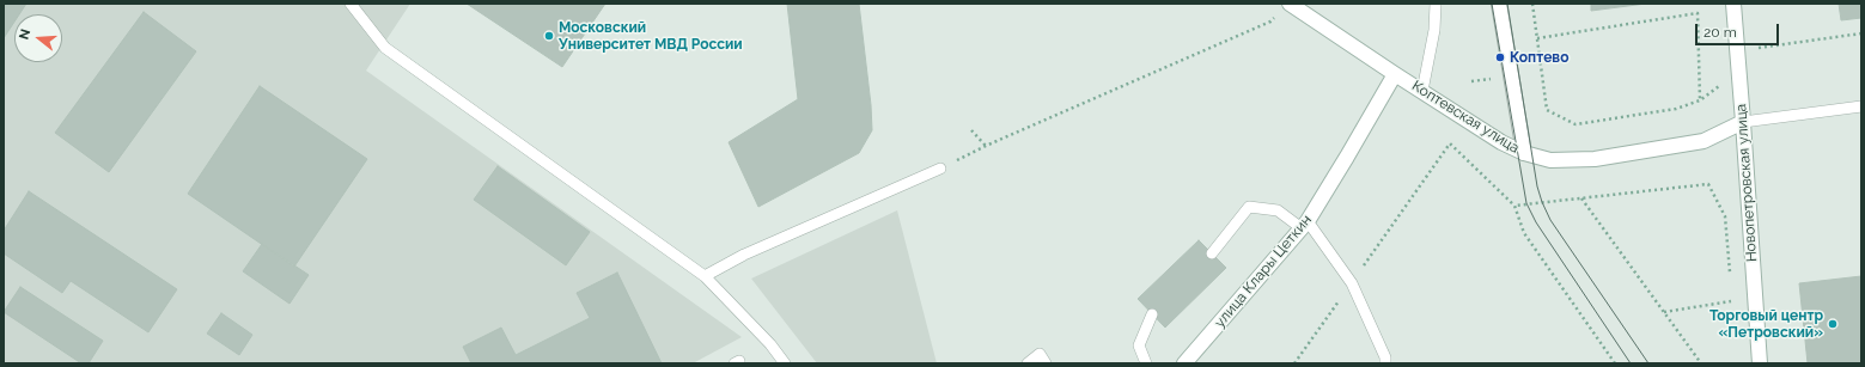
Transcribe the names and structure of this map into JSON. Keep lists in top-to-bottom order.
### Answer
{
  "streets": {
    "street": ["Коптевская улица", "Новопетровская улица", "улица Клары Цеткин"]
  },
  "crossings": [
    ["Коптевская улица", "Новопетровская улица"],
    ["Коптевская улица", "улица Клары Цеткин"]
  ],
  "places": ["Московский Университет МВД России", "Коптево", "Торговый центр «Петровский»"],
  "scale_bar": "20 m",
  "north": "left"
}
